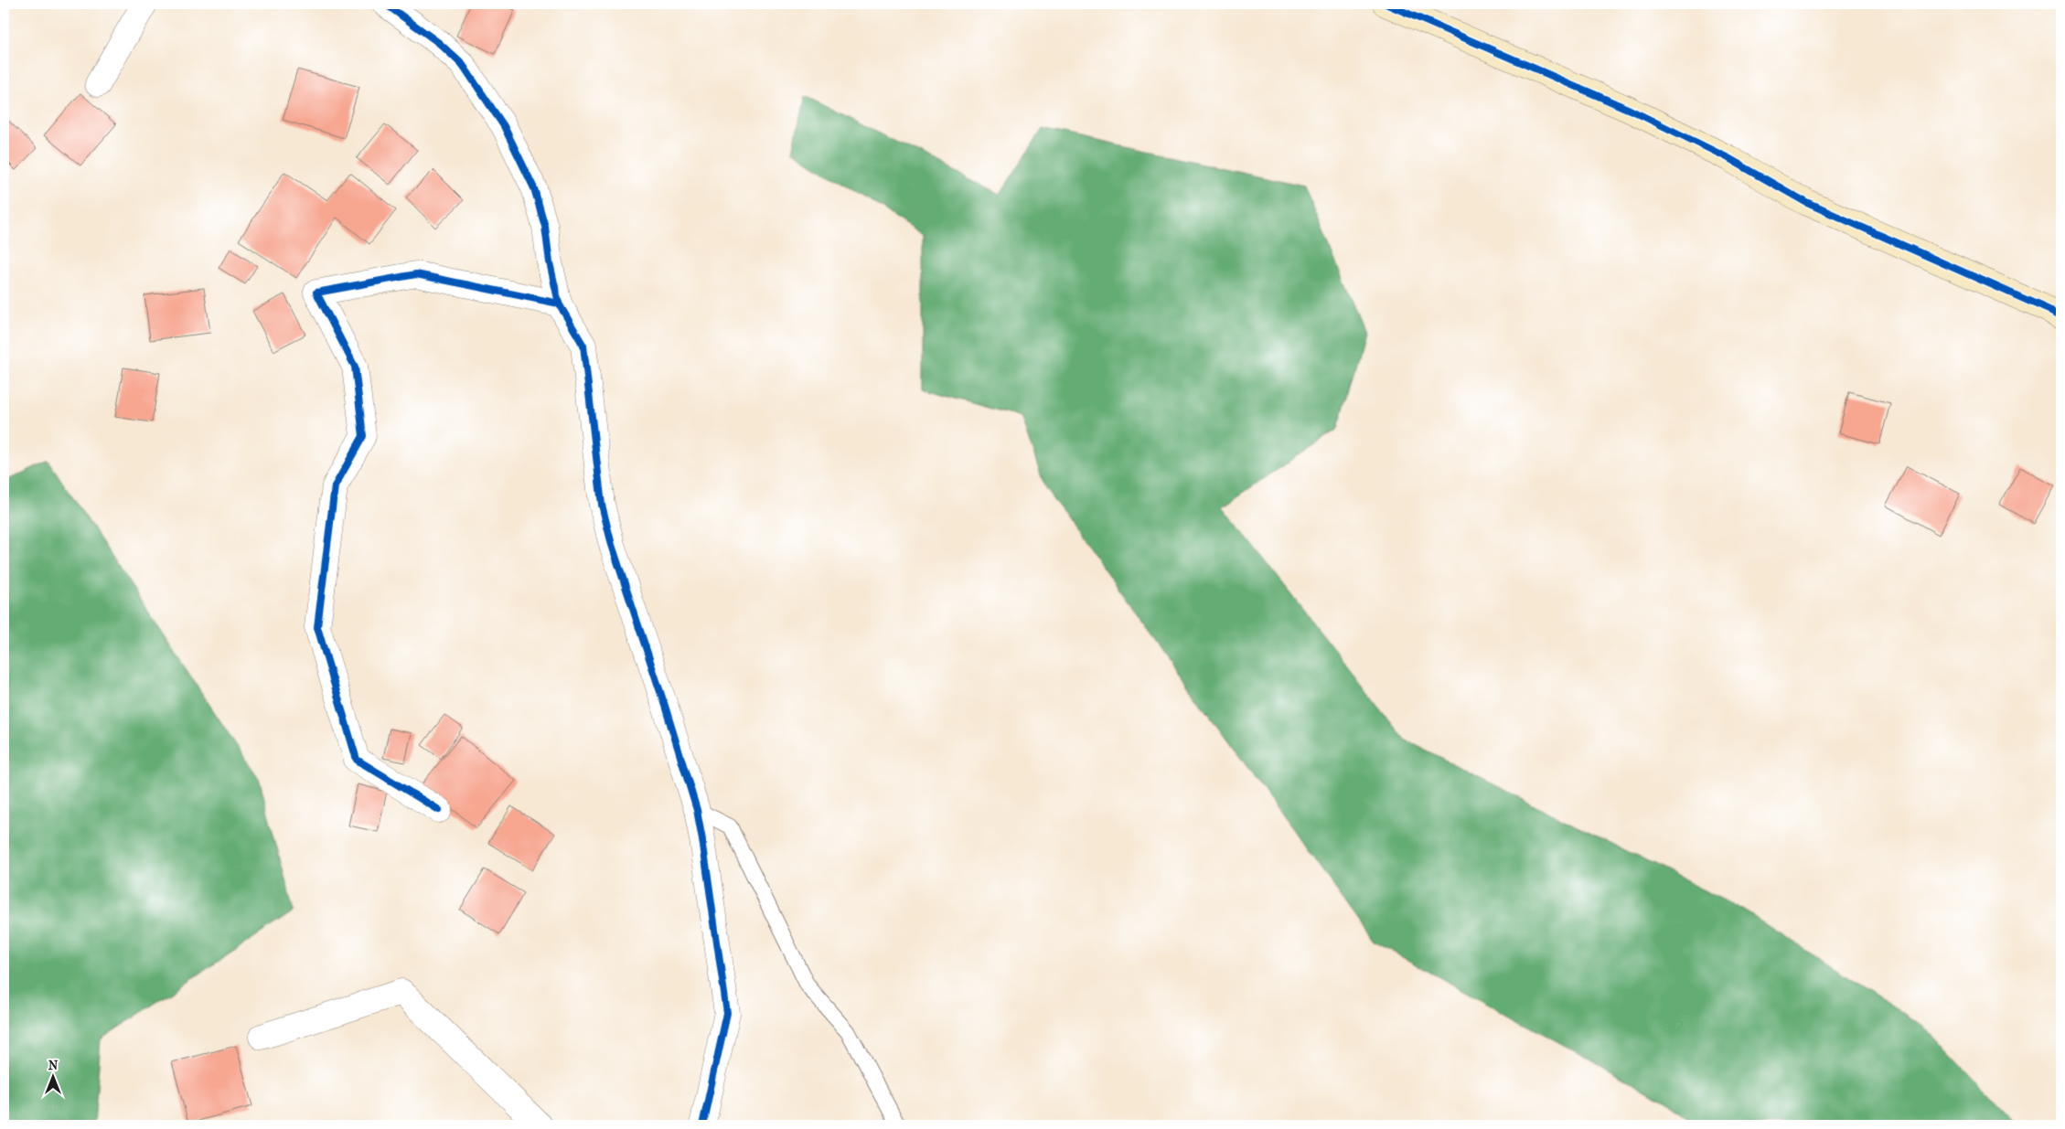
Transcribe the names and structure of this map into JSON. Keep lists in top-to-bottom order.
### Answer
{
  "north": "top"
}
